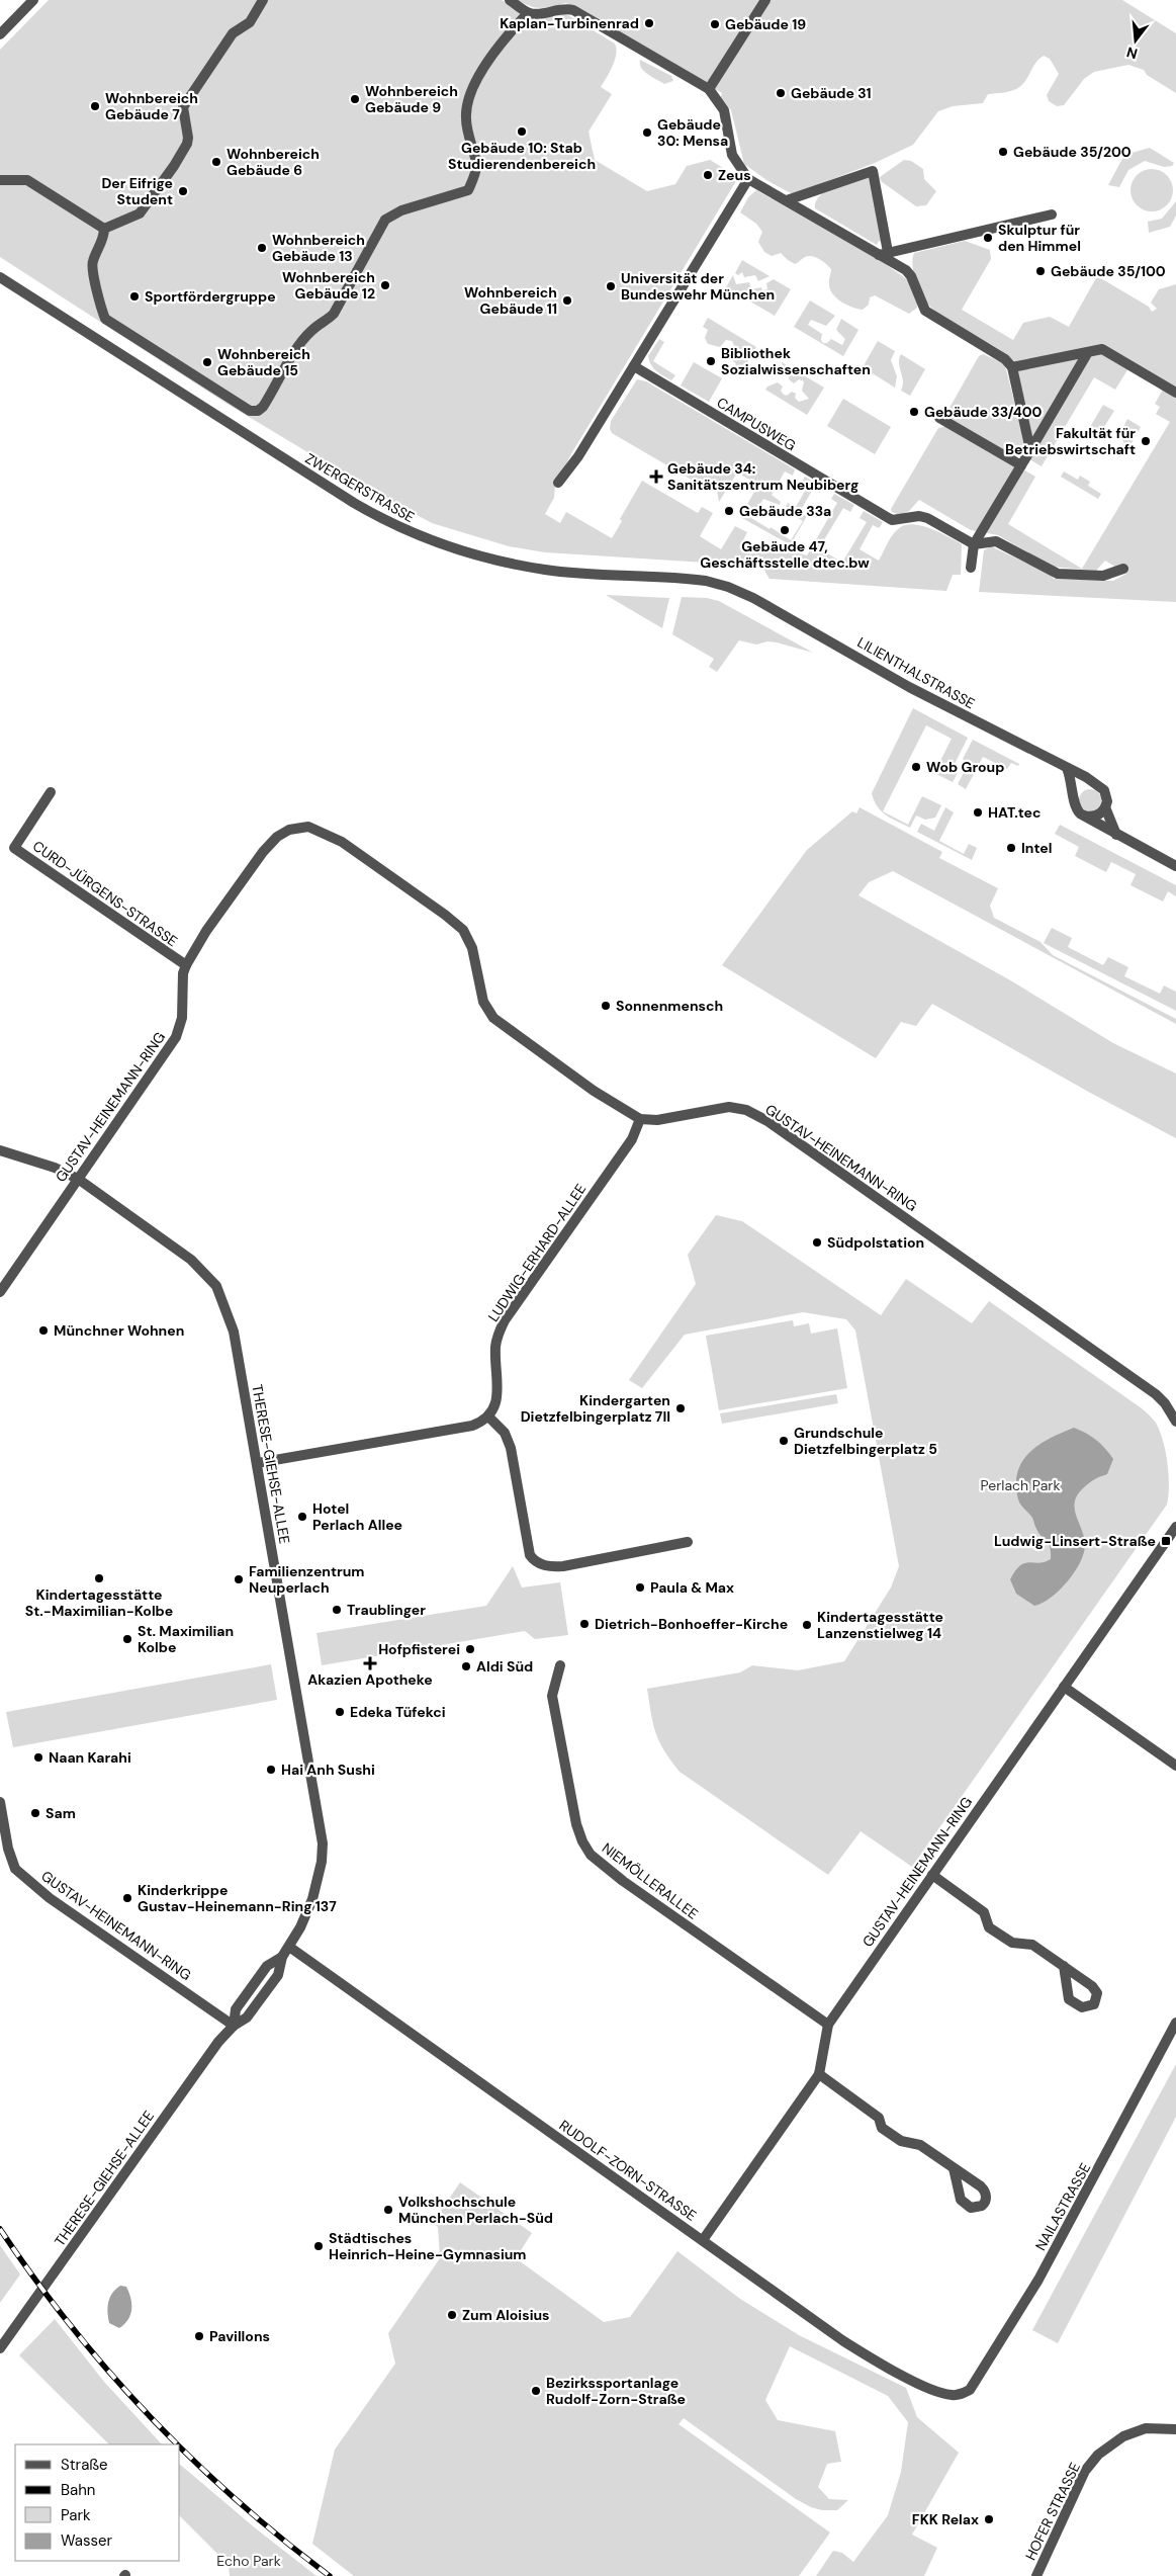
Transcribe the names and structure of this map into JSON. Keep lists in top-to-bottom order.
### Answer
{
  "streets": {
    "street": [
      "CAMPUSWEG",
      "ZWERGERSTRASSE",
      "LILIENTHALSTRASSE",
      "CURD-JÜRGENS-STRASSE",
      "GUSTAV-HEINEMANN-RING",
      "LUDWIG-ERHARD-ALLEE",
      "THERESE-GIEHSE-ALLEE",
      "NIEMÖLLERALLEE",
      "RUDOLF-ZORN-STRASSE",
      "NAILASTRASSE",
      "HOFER STRASSE"
    ]
  },
  "crossings": [
    ["ZWERGERSTRASSE", "LILIENTHALSTRASSE"],
    ["CURD-JÜRGENS-STRASSE", "GUSTAV-HEINEMANN-RING"],
    ["GUSTAV-HEINEMANN-RING", "LUDWIG-ERHARD-ALLEE"],
    ["GUSTAV-HEINEMANN-RING", "THERESE-GIEHSE-ALLEE"],
    ["GUSTAV-HEINEMANN-RING", "NIEMÖLLERALLEE"],
    ["GUSTAV-HEINEMANN-RING", "RUDOLF-ZORN-STRASSE"],
    ["THERESE-GIEHSE-ALLEE", "RUDOLF-ZORN-STRASSE"],
    ["RUDOLF-ZORN-STRASSE", "NAILASTRASSE"]
  ],
  "parks": ["Perlach Park", "Echo Park"],
  "places": {
    "other": [
      "Kaplan-Turbinenrad",
      "Gebäude 19",
      "Gebäude 31",
      "Wohnbereich Gebäude 9",
      "Wohnbereich Gebäude 7",
      "Gebäude 10: Stab Studierendenbereich",
      "Gebäude 30: Mensa",
      "Gebäude 35/200",
      "Wohnbereich Gebäude 6",
      "Zeus",
      "Der Eifrige Student",
      "Skulptur für den Himmel",
      "Wohnbereich Gebäude 13",
      "Gebäude 35/100",
      "Wohnbereich Gebäude 12",
      "Universität der Bundeswehr München",
      "Sportfördergruppe",
      "Wohnbereich Gebäude 11",
      "Bibliothek Sozialwissenschaften",
      "Wohnbereich Gebäude 15",
      "Gebäude 33/400",
      "Fakultät für Betriebswirtschaft",
      "Gebäude 33a",
      "Gebäude 47, Geschäftsstelle dtec.bw",
      "Wob Group",
      "HAT.tec",
      "Intel",
      "Sonnenmensch",
      "Südpolstation",
      "Münchner Wohnen",
      "Kindergarten Dietzfelbingerplatz 7II",
      "Grundschule Dietzfelbingerplatz 5",
      "Hotel Perlach Allee",
      "Kindertagesstätte St.-Maximilian-Kolbe",
      "Familienzentrum Neuperlach",
      "Paula & Max",
      "Traublinger",
      "Dietrich-Bonhoeffer-Kirche",
      "Kindertagesstätte Lanzenstielweg 14",
      "St. Maximilian Kolbe",
      "Hofpfisterei",
      "Aldi Süd",
      "Edeka Tüfekci",
      "Naan Karahi",
      "Hai Anh Sushi",
      "Sam",
      "Kinderkrippe Gustav-Heinemann-Ring 137",
      "Volkshochschule München Perlach-Süd",
      "Städtisches Heinrich-Heine-Gymnasium",
      "Zum Aloisius",
      "Pavillons",
      "Bezirkssportanlage Rudolf-Zorn-Straße",
      "FKK Relax"
    ],
    "health": ["Gebäude 34: Sanitätszentrum Neubiberg", "Akazien Apotheke"],
    "transit": ["Ludwig-Linsert-Straße"]
  },
  "legend": [
    "Straße",
    "Bahn",
    "Park",
    "Wasser"
  ],
  "north": "bottom"
}
